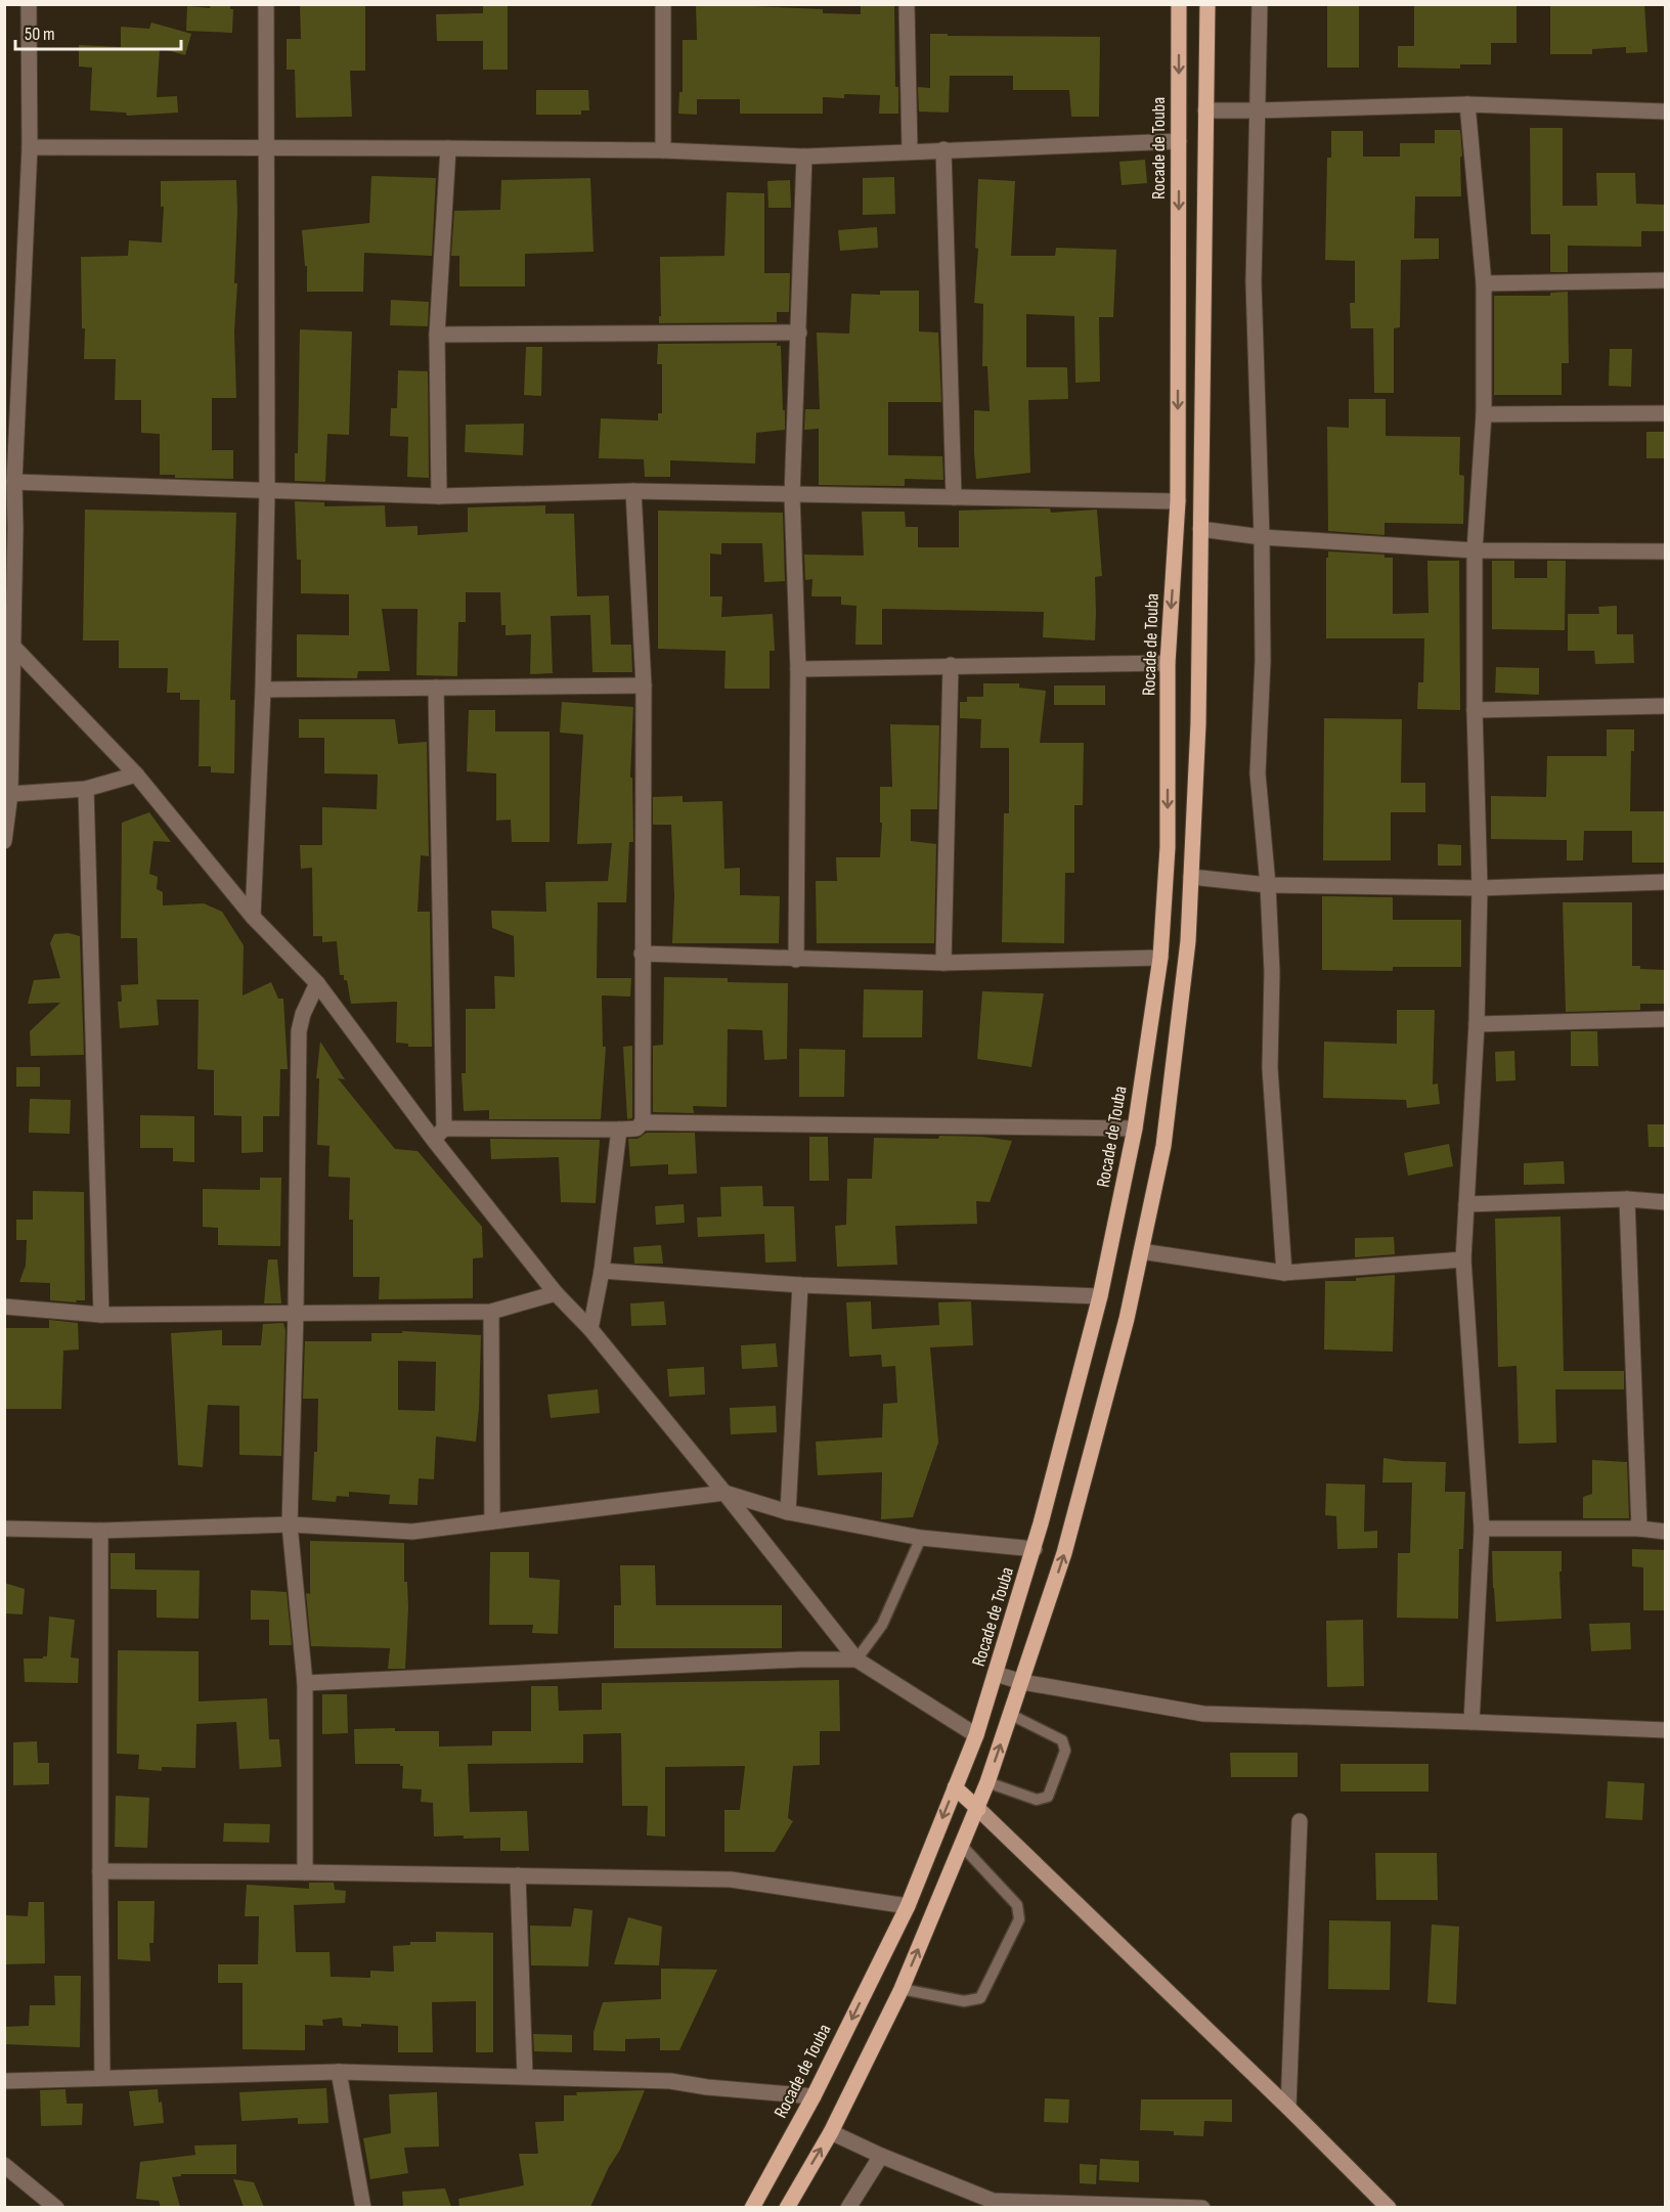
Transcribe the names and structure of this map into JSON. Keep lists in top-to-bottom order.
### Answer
{
  "streets": {
    "main road": ["Rocade de Touba"]
  },
  "scale_bar": "50 m"
}
